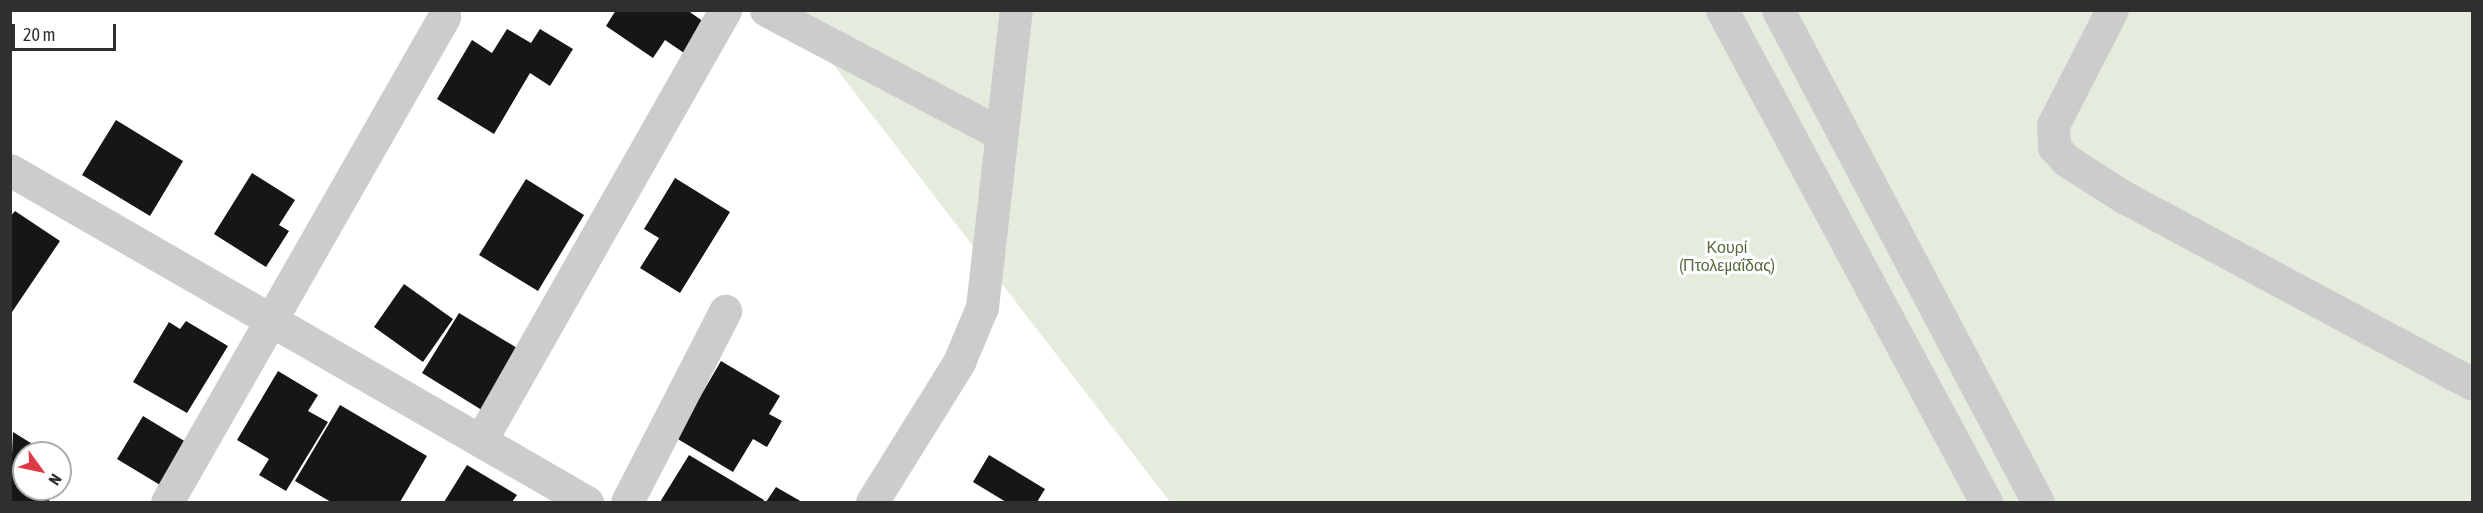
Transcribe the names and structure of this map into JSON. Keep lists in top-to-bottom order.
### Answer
{
  "parks": ["Κουρί (Πτολεμαΐδας)"],
  "scale_bar": "20 m",
  "north": "bottom right"
}
